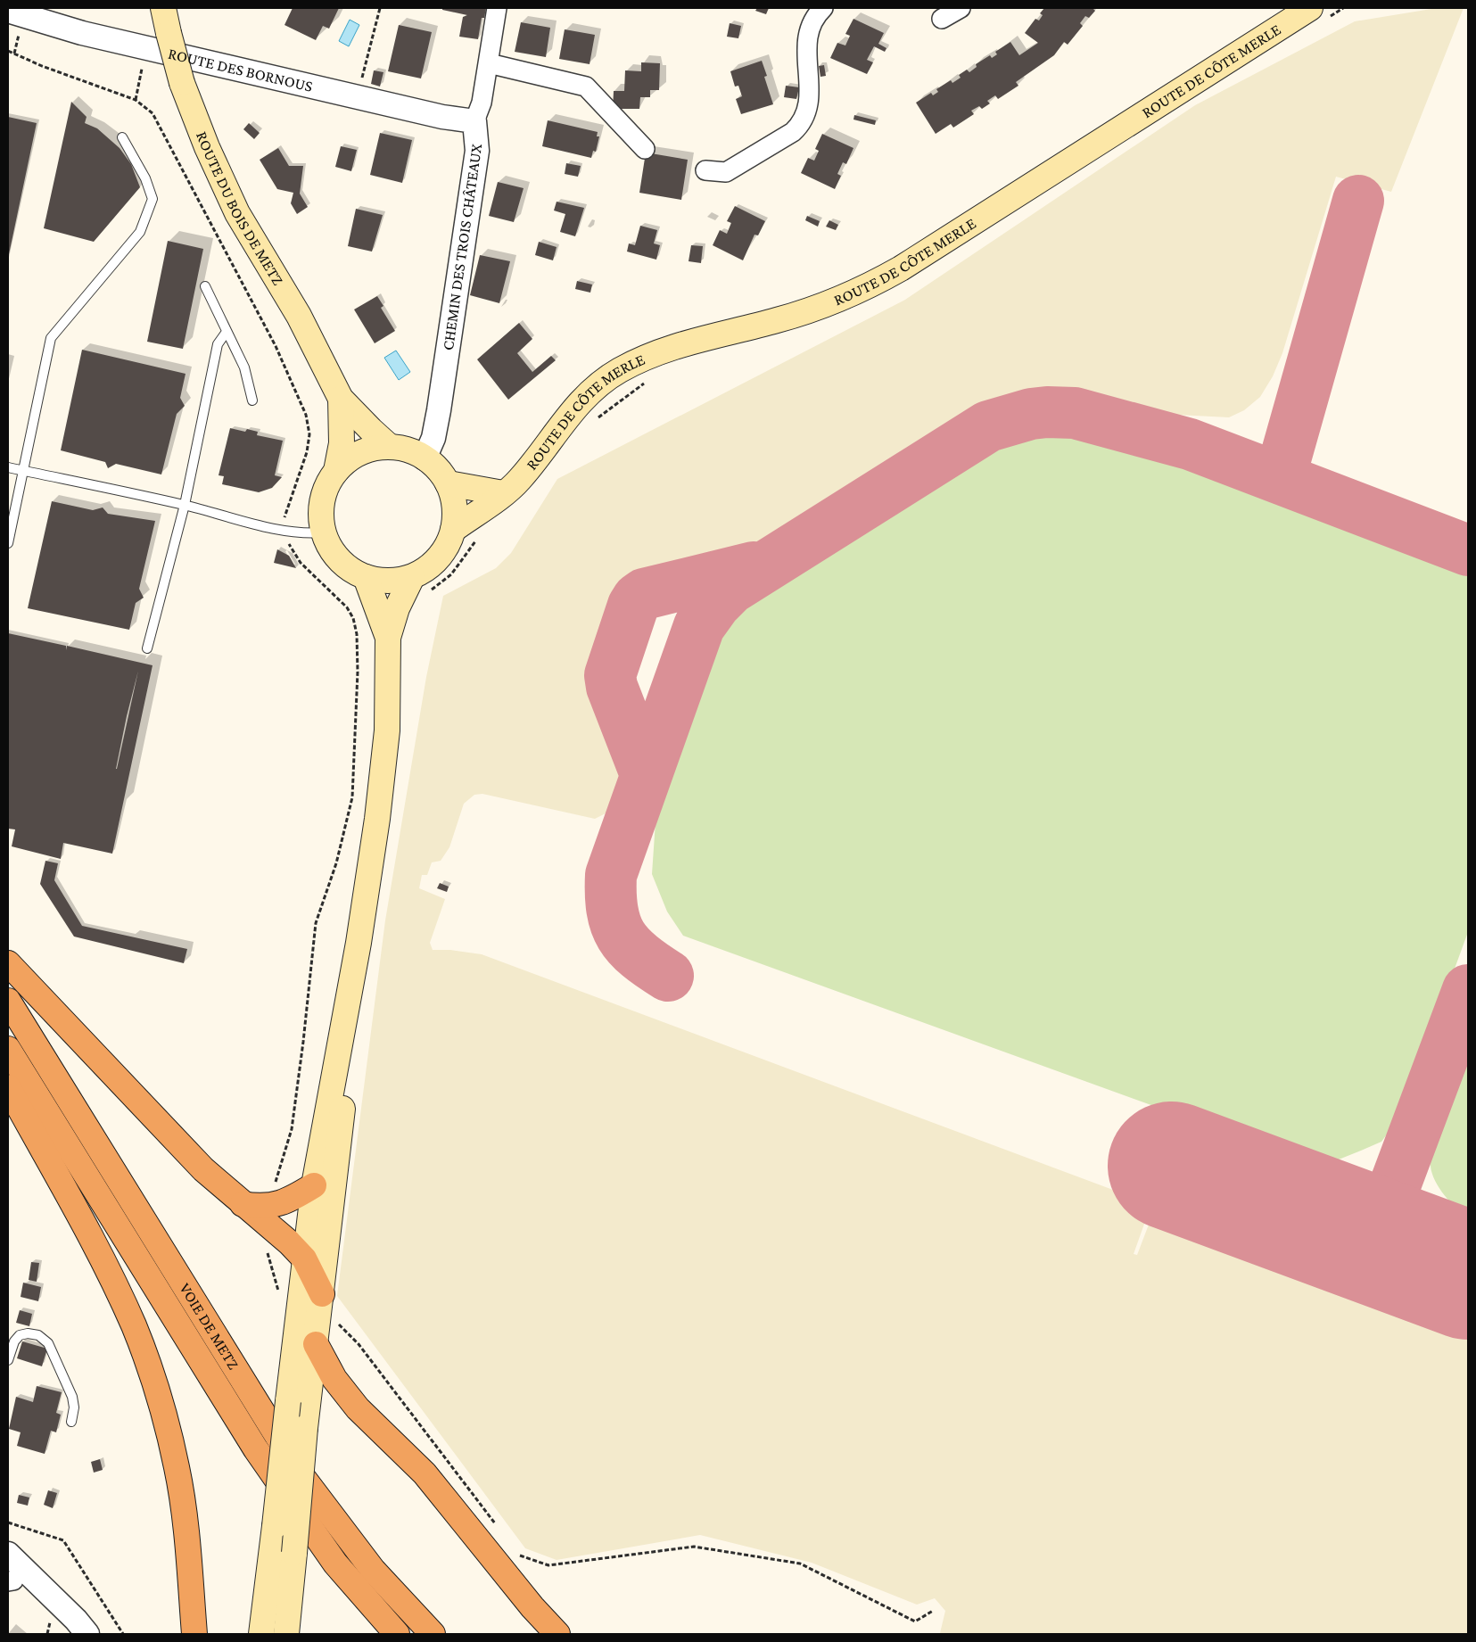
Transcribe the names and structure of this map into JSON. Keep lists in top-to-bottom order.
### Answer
{
  "streets": {
    "highway": ["VOIE DE METZ"],
    "main road": ["ROUTE DE CÔTE MERLE", "ROUTE DU BOIS DE METZ"],
    "street": ["ROUTE DES BORNOUS", "CHEMIN DES TROIS CHÂTEAUX"]
  },
  "crossings": [
    ["ROUTE DES BORNOUS", "CHEMIN DES TROIS CHÂTEAUX"],
    ["ROUTE DE CÔTE MERLE", "ROUTE DU BOIS DE METZ"],
    ["ROUTE DE CÔTE MERLE", "CHEMIN DES TROIS CHÂTEAUX"],
    ["ROUTE DU BOIS DE METZ", "CHEMIN DES TROIS CHÂTEAUX"]
  ]
}
